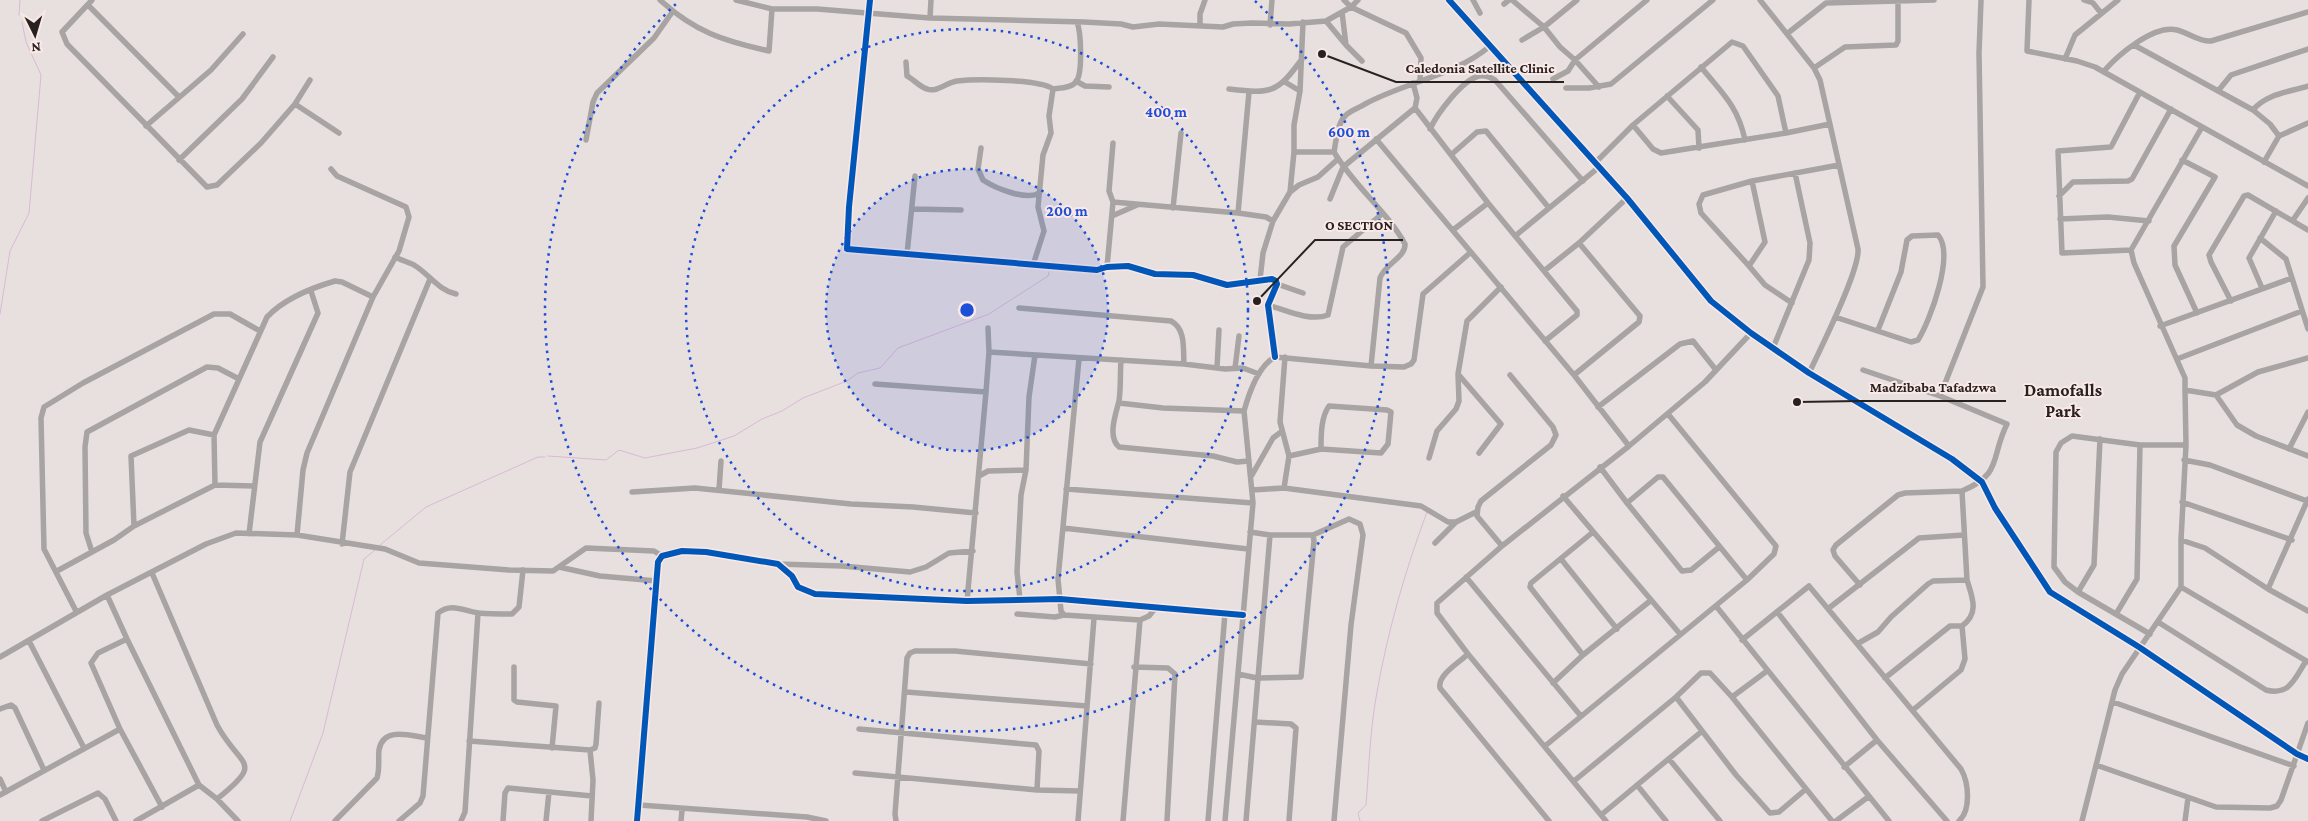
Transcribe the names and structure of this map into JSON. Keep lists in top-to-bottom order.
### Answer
{
  "districts": ["Damofalls Park"],
  "places": ["Caledonia Satellite Clinic", "O SECTION", "Madzibaba Tafadzwa"],
  "north": "bottom",
  "rings": ["400 m", "600 m", "200 m"]
}
